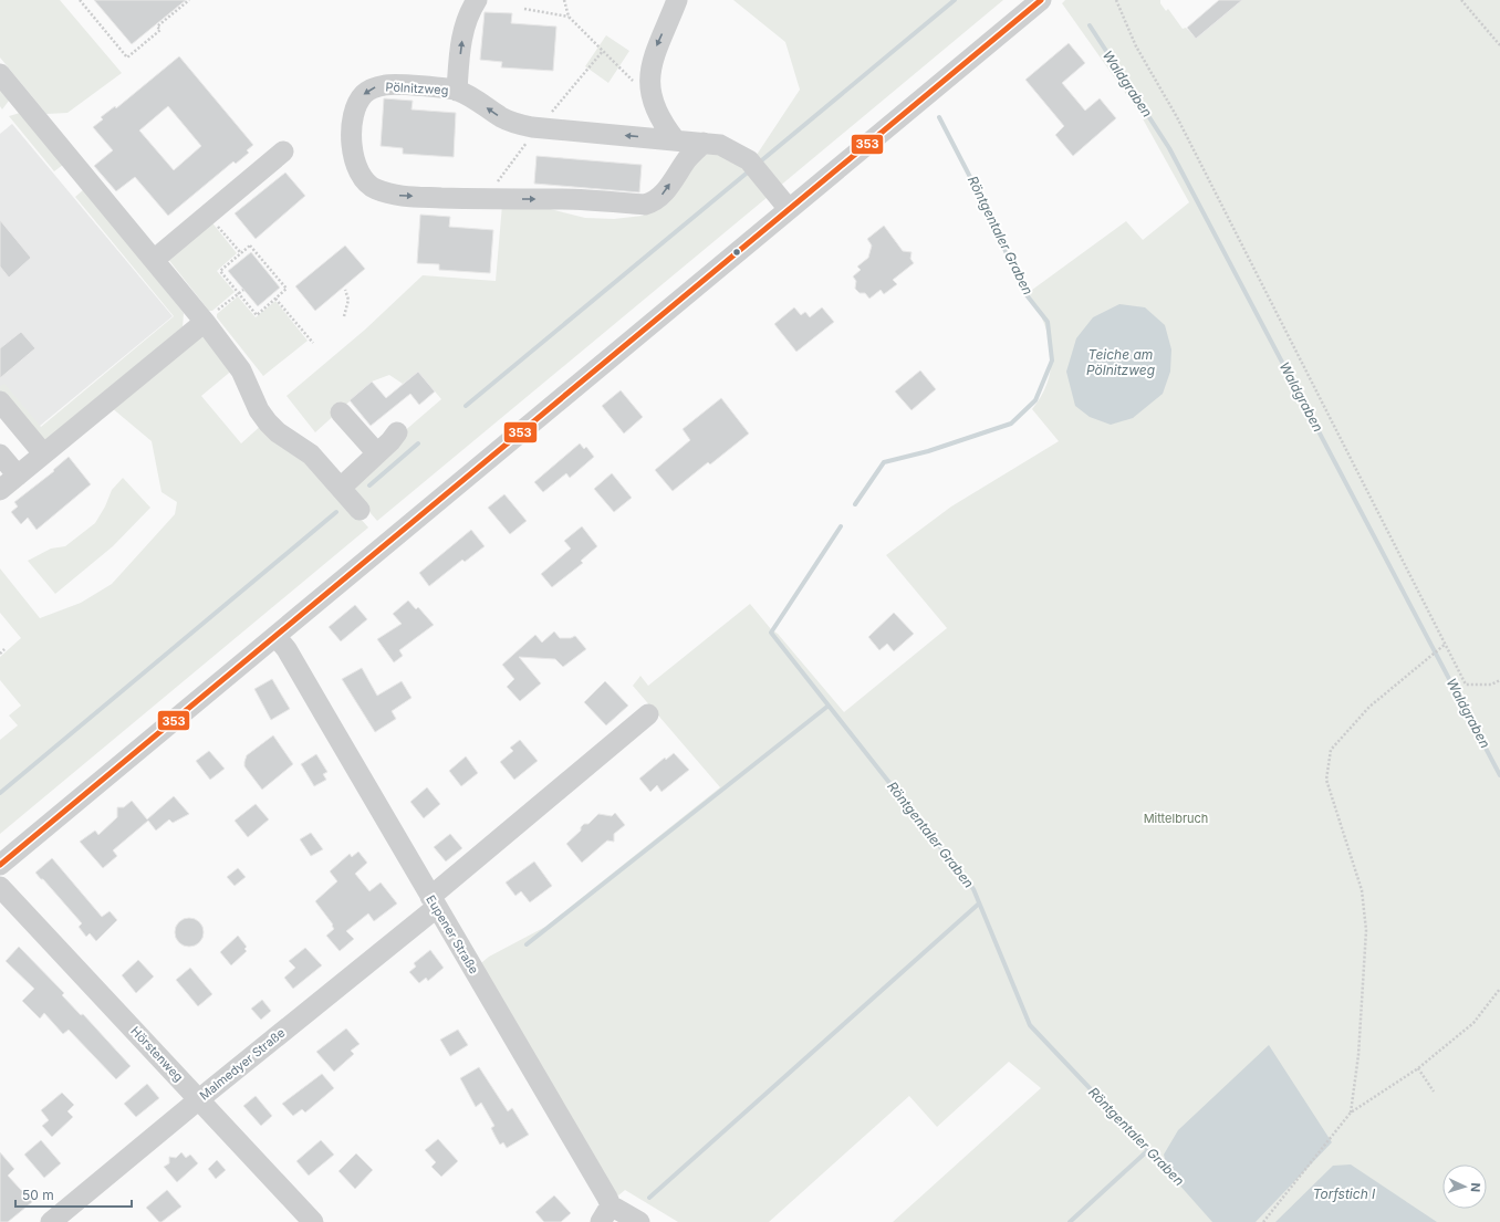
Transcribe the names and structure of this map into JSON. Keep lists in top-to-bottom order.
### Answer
{
  "streets": {
    "street": [
      "Pölnitzweg",
      "Eupener Straße",
      "Hörstenweg",
      "Malmedyer Straße"
    ]
  },
  "crossings": [
    ["Eupener Straße", "Malmedyer Straße"],
    ["Hörstenweg", "Malmedyer Straße"]
  ],
  "water": [
    "Waldgraben",
    "Röntgentaler Graben",
    "Teiche am Pölnitzweg",
    "Torfstich I"
  ],
  "parks": ["Mittelbruch"],
  "lines": ["transit line 353"],
  "scale_bar": "50 m",
  "north": "right"
}
